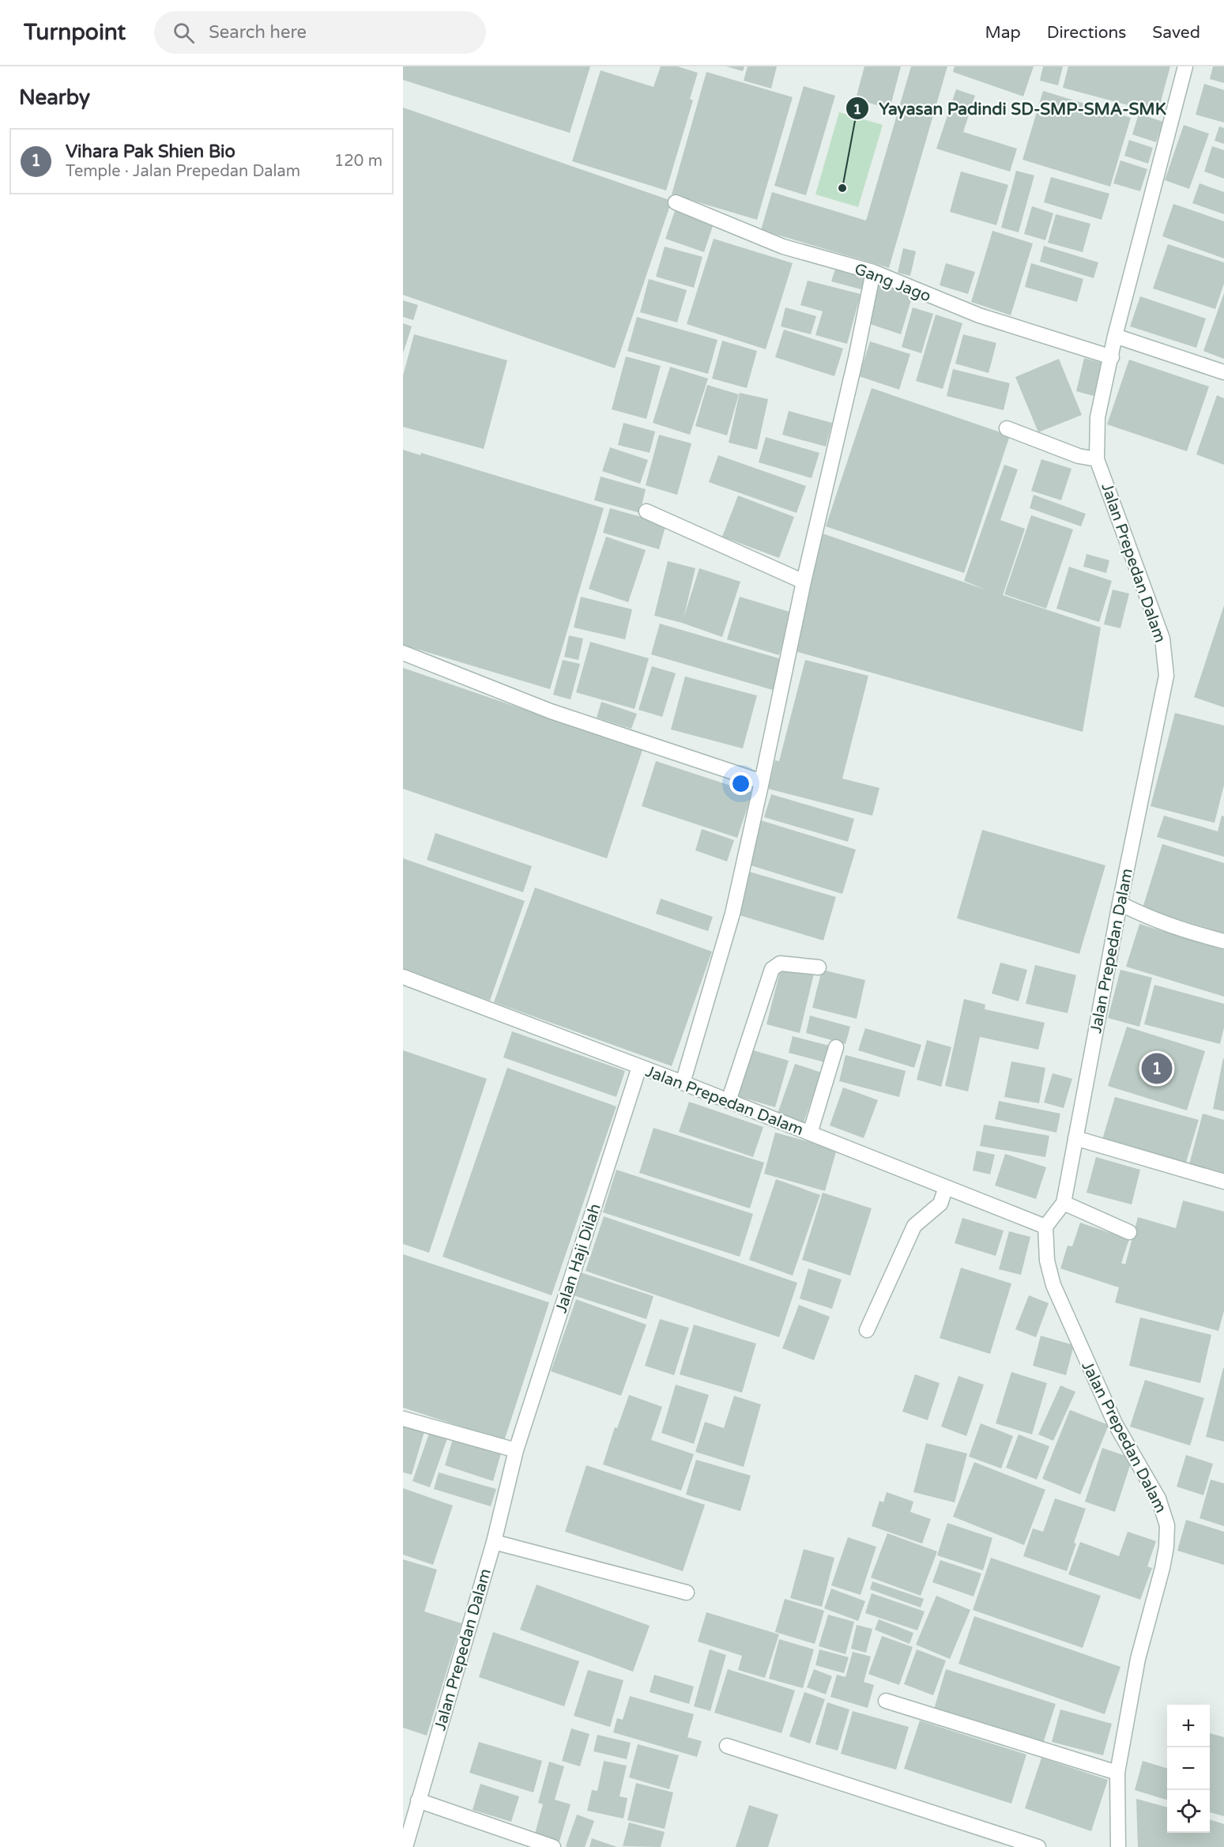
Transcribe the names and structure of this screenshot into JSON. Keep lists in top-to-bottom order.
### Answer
{
  "streets": {
    "street": ["Gang Jago", "Jalan Prepedan Dalam", "Jalan Haji Dilah"]
  },
  "crossings": [
    ["Gang Jago", "Jalan Prepedan Dalam"],
    ["Jalan Prepedan Dalam", "Jalan Haji Dilah"]
  ],
  "places": ["Yayasan Padindi SD-SMP-SMA-SMK"],
  "page": {
    "header": "Turnpoint",
    "search": "Search here",
    "nav": ["Map", "Directions", "Saved"],
    "heading": "Nearby",
    "list": [
      {
        "mark": "1",
        "name": "Vihara Pak Shien Bio",
        "note": "Temple · Jalan Prepedan Dalam",
        "value": "120 m"
      }
    ],
    "pins": "1",
    "map_buttons": ["+", "−"]
  }
}
